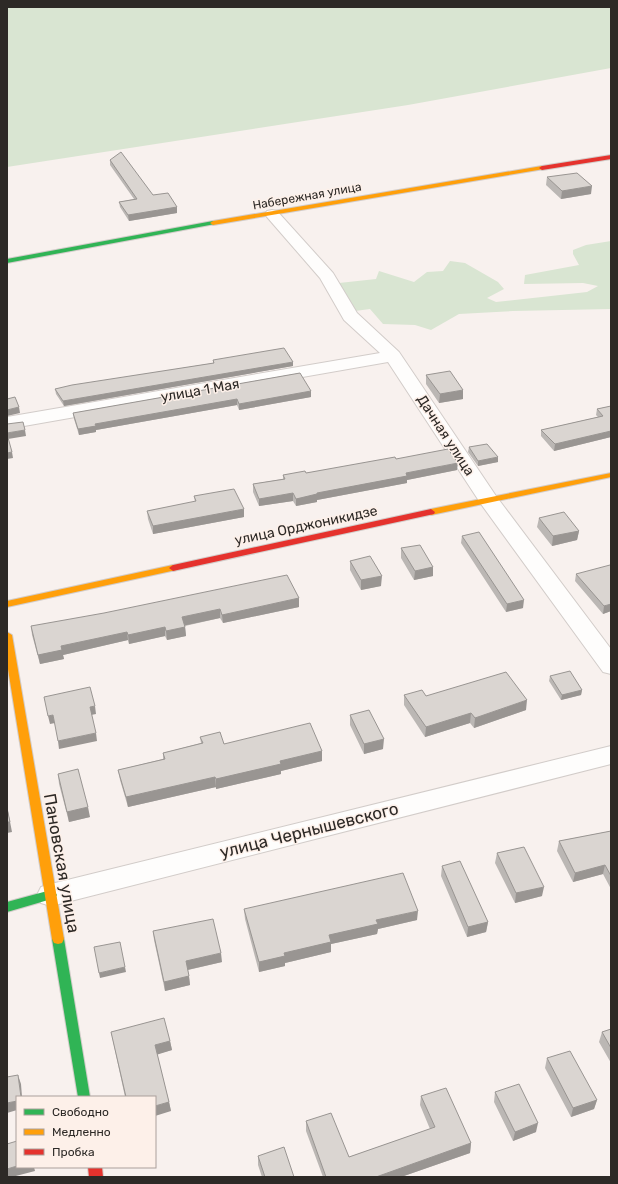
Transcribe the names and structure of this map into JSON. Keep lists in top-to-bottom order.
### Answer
{
  "streets": {
    "street": [
      "Набережная улица",
      "улица 1 Мая",
      "Дачная улица",
      "улица Орджоникидзе",
      "улица Чернышевского",
      "Пановская улица"
    ]
  },
  "crossings": [
    ["Набережная улица", "Дачная улица"],
    ["улица 1 Мая", "Дачная улица"],
    ["Дачная улица", "улица Орджоникидзе"],
    ["улица Чернышевского", "Пановская улица"]
  ],
  "legend": ["Свободно", "Медленно", "Пробка"]
}
